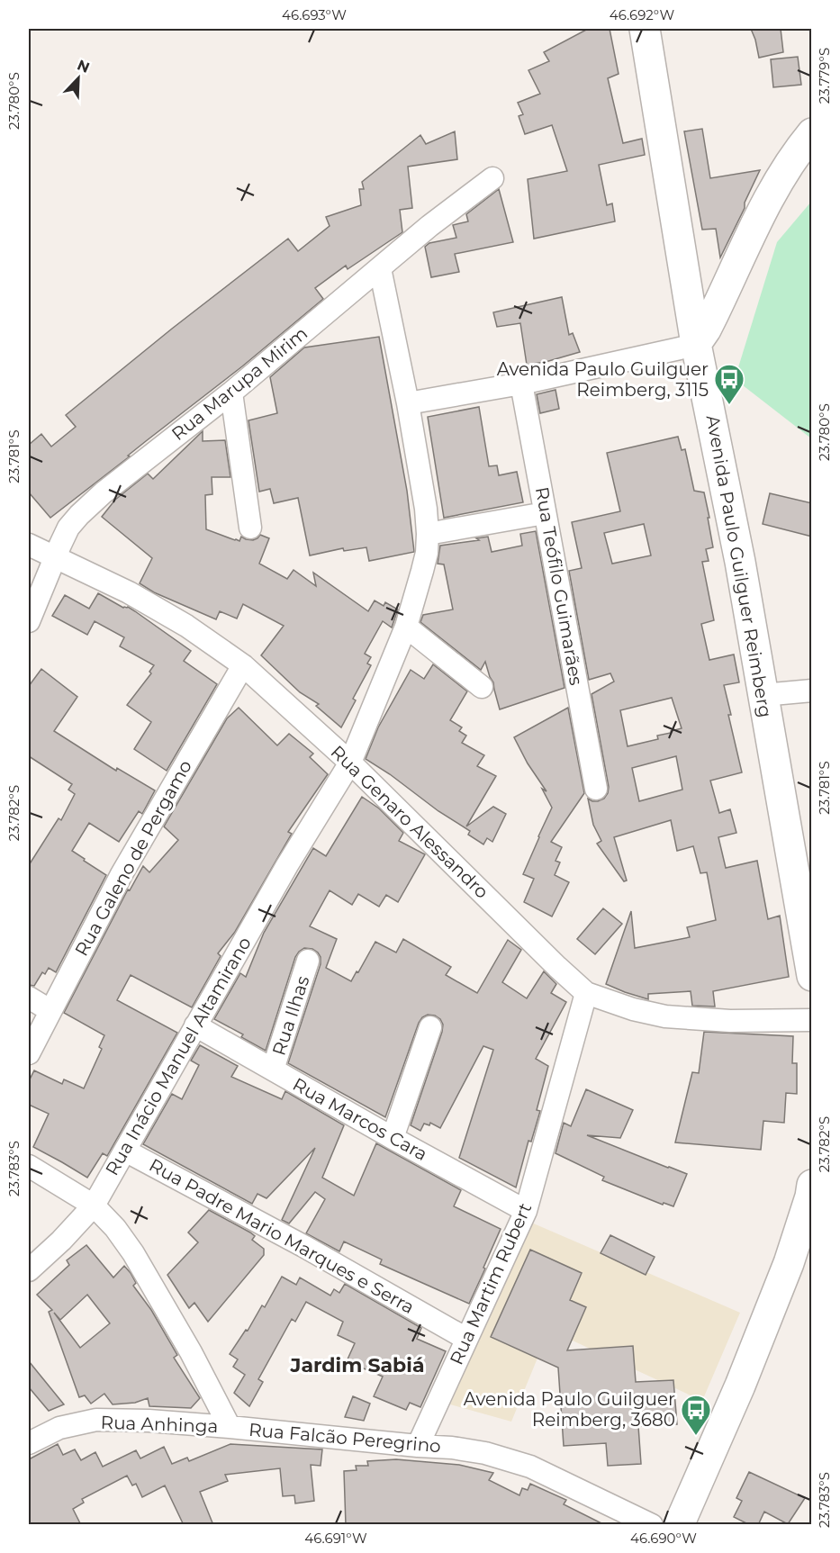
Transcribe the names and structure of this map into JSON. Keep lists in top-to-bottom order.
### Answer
{
  "streets": {
    "main road": ["Avenida Paulo Guilguer Reimberg"],
    "street": [
      "Rua Marupa Mirim",
      "Rua Teófilo Guimarães",
      "Rua Genaro Alessandro",
      "Rua Galeno de Pergamo",
      "Rua Ilhas",
      "Rua Inácio Manuel Altamirano",
      "Rua Marcos Cara",
      "Rua Padre Mario Marques e Serra",
      "Rua Martim Rubert",
      "Rua Anhinga",
      "Rua Falcão Peregrino"
    ]
  },
  "crossings": [
    ["Rua Marupa Mirim", "Rua Genaro Alessandro"],
    ["Rua Marupa Mirim", "Rua Inácio Manuel Altamirano"],
    ["Rua Genaro Alessandro", "Rua Galeno de Pergamo"],
    ["Rua Genaro Alessandro", "Rua Inácio Manuel Altamirano"],
    ["Rua Genaro Alessandro", "Rua Martim Rubert"],
    ["Rua Ilhas", "Rua Marcos Cara"],
    ["Rua Inácio Manuel Altamirano", "Rua Marcos Cara"],
    ["Rua Inácio Manuel Altamirano", "Rua Padre Mario Marques e Serra"],
    ["Rua Inácio Manuel Altamirano", "Rua Falcão Peregrino"],
    ["Rua Marcos Cara", "Rua Martim Rubert"],
    ["Rua Padre Mario Marques e Serra", "Rua Martim Rubert"],
    ["Rua Martim Rubert", "Rua Falcão Peregrino"],
    ["Rua Anhinga", "Rua Falcão Peregrino"]
  ],
  "districts": ["Jardim Sabiá"],
  "places": {
    "bus stop": ["Avenida Paulo Guilguer Reimberg, 3115", "Avenida Paulo Guilguer Reimberg, 3680"]
  },
  "north": "top right",
  "coordinates": [
    "46.693°W",
    "46.692°W",
    "23.779°S",
    "23.780°S",
    "23.781°S",
    "23.782°S",
    "23.783°S",
    "46.691°W",
    "46.690°W"
  ]
}
